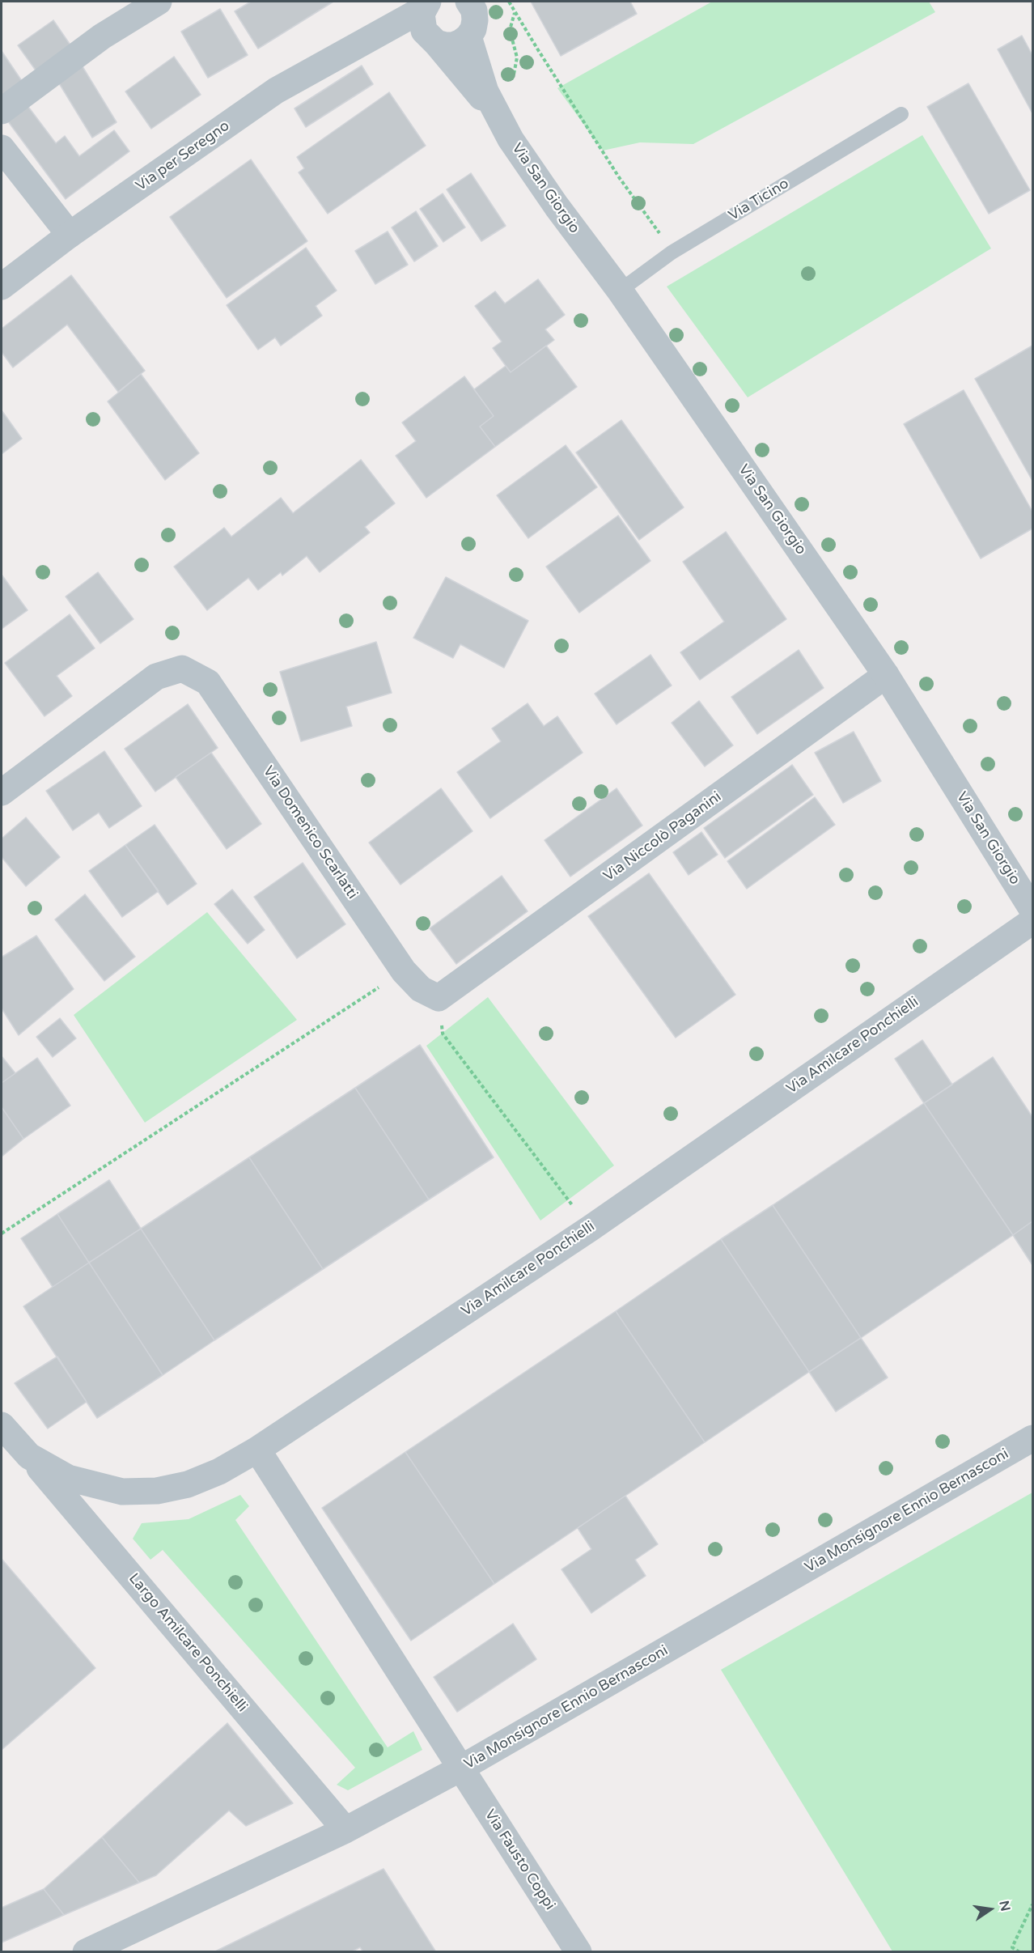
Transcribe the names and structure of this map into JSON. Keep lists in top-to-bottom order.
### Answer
{
  "streets": {
    "street": [
      "Via per Seregno",
      "Via San Giorgio",
      "Via Domenico Scarlatti",
      "Via Niccolò Paganini",
      "Via Amilcare Ponchielli",
      "Via Monsignore Ennio Bernasconi",
      "Largo Amilcare Ponchielli",
      "Via Fausto Coppi"
    ],
    "lane": ["Via Ticino"]
  },
  "crossings": [
    ["Via per Seregno", "Via San Giorgio"],
    ["Via San Giorgio", "Via Ticino"],
    ["Via San Giorgio", "Via Niccolò Paganini"],
    ["Via Domenico Scarlatti", "Via Niccolò Paganini"],
    ["Via Amilcare Ponchielli", "Largo Amilcare Ponchielli"],
    ["Via Monsignore Ennio Bernasconi", "Largo Amilcare Ponchielli"],
    ["Via Monsignore Ennio Bernasconi", "Via Fausto Coppi"]
  ],
  "north": "right"
}
